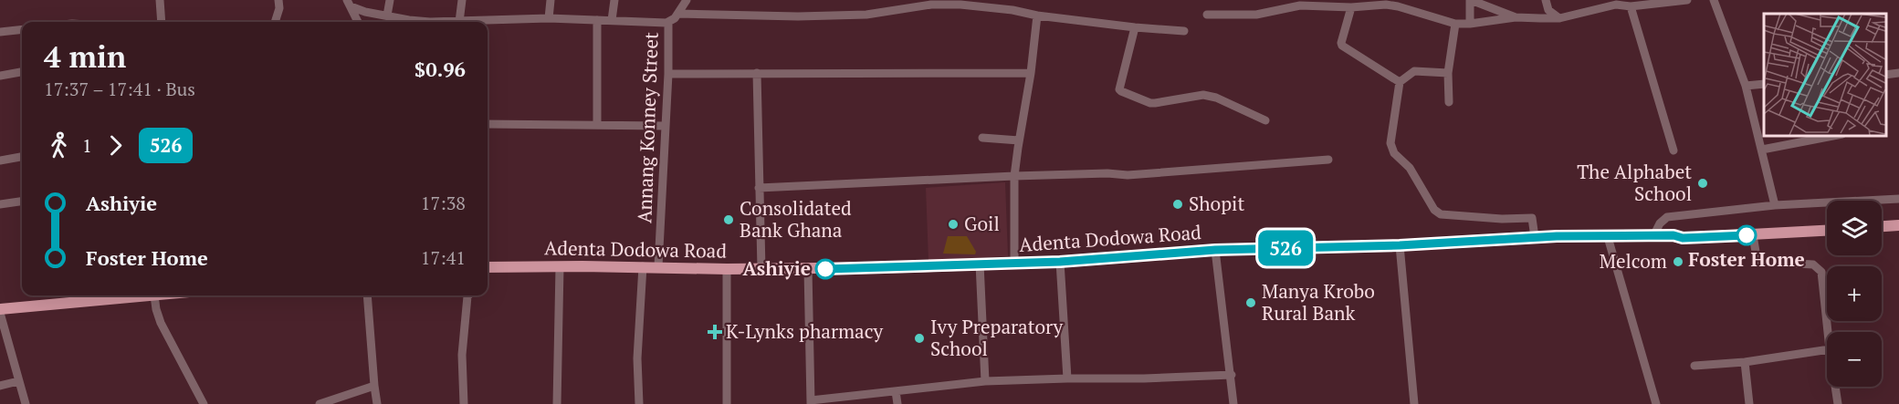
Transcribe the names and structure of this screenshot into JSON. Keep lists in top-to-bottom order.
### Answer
{
  "streets": {
    "main road": ["Adenta Dodowa Road"],
    "street": ["Annang Konney Street"]
  },
  "crossings": [
    ["Annang Konney Street", "Adenta Dodowa Road"]
  ],
  "places": {
    "other": [
      "The Alphabet School",
      "Shopit",
      "Consolidated Bank Ghana",
      "Goil",
      "Foster Home",
      "Melcom",
      "Ashiyie",
      "Manya Krobo Rural Bank",
      "Ivy Preparatory School"
    ],
    "health": ["K-Lynks pharmacy"]
  },
  "lines": ["bus line 526"],
  "page": {
    "on_map": "526",
    "heading": ["4 min", "17:37 – 17:41 · Bus", "$0.96"],
    "legs": ["1", "526"],
    "list": [
      {
        "name": "Ashiyie",
        "value": "17:38"
      },
      {
        "name": "Foster Home",
        "value": "17:41"
      }
    ],
    "map_buttons": ["+", "−"]
  }
}
